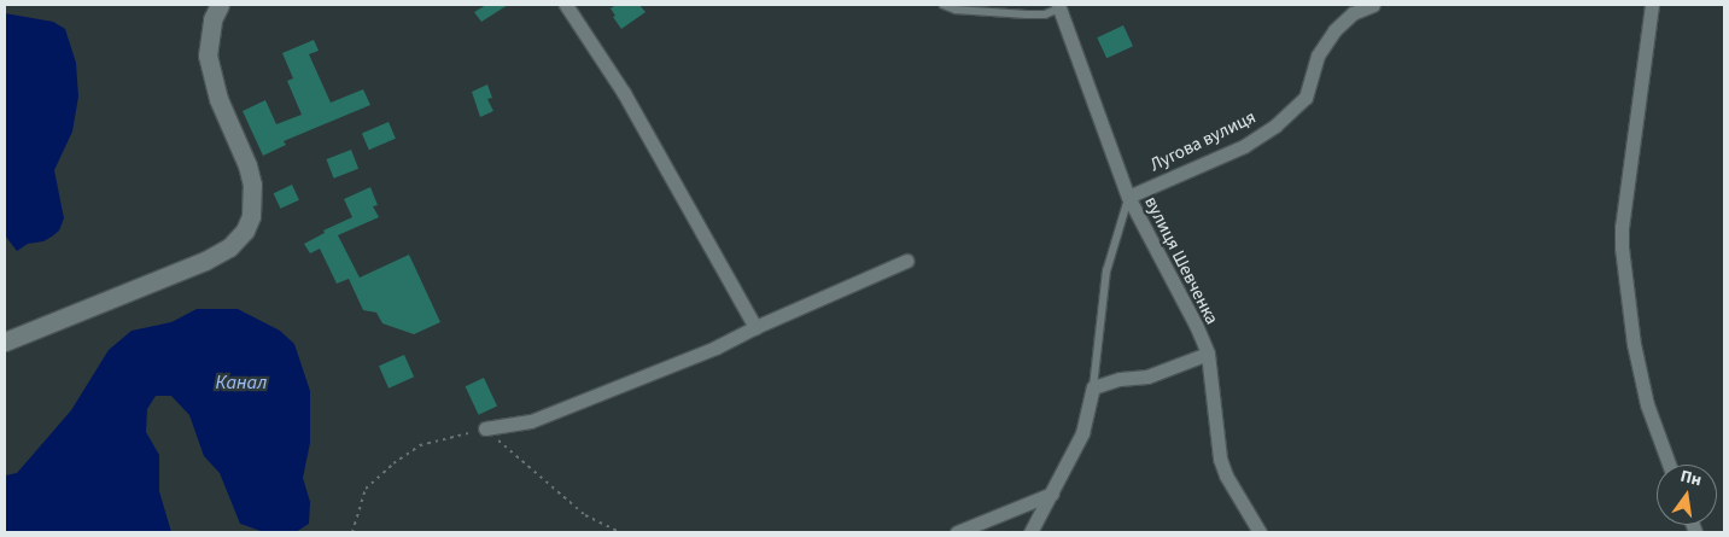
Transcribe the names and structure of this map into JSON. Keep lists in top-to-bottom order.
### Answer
{
  "streets": {
    "street": ["Лугова вулиця", "вулиця Шевченка"]
  },
  "crossings": [
    ["Лугова вулиця", "вулиця Шевченка"]
  ],
  "water": ["Канал"],
  "north": "top"
}
